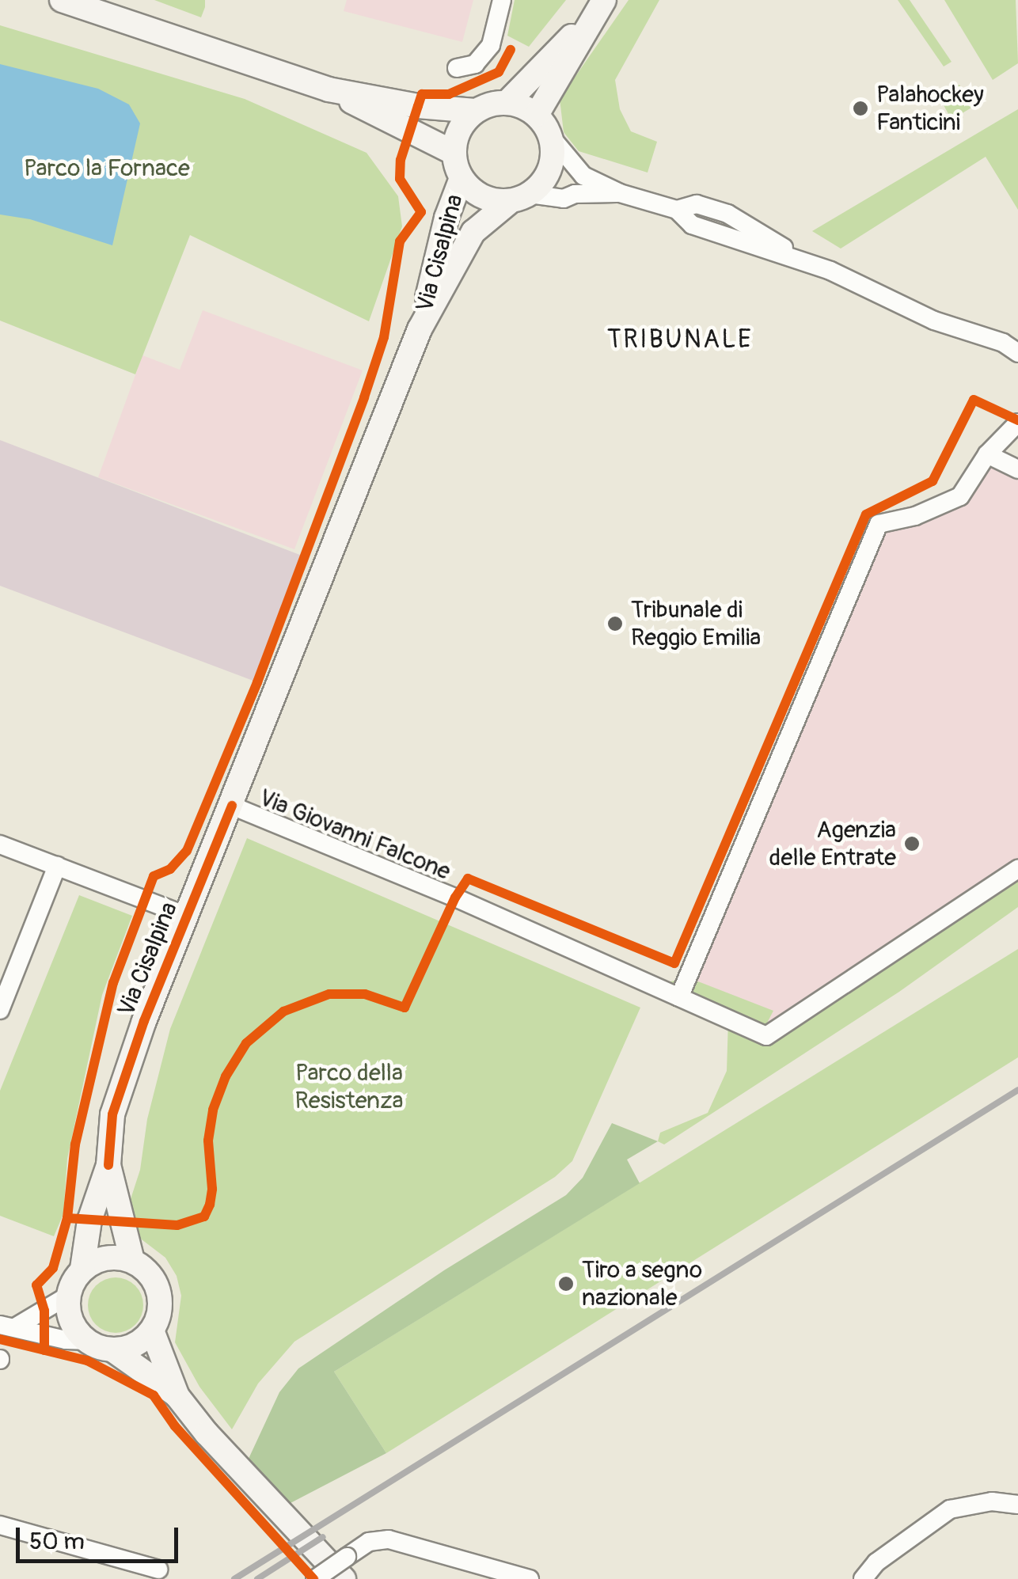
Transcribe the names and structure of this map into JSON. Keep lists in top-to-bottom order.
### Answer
{
  "streets": {
    "main road": ["Via Cisalpina"],
    "street": ["Via Giovanni Falcone"]
  },
  "crossings": [
    ["Via Cisalpina", "Via Giovanni Falcone"]
  ],
  "districts": ["TRIBUNALE"],
  "parks": ["Parco la Fornace", "Parco della Resistenza"],
  "places": [
    "Palahockey Fanticini",
    "Tribunale di Reggio Emilia",
    "Agenzia delle Entrate",
    "Tiro a segno nazionale"
  ],
  "scale_bar": "50 m"
}
